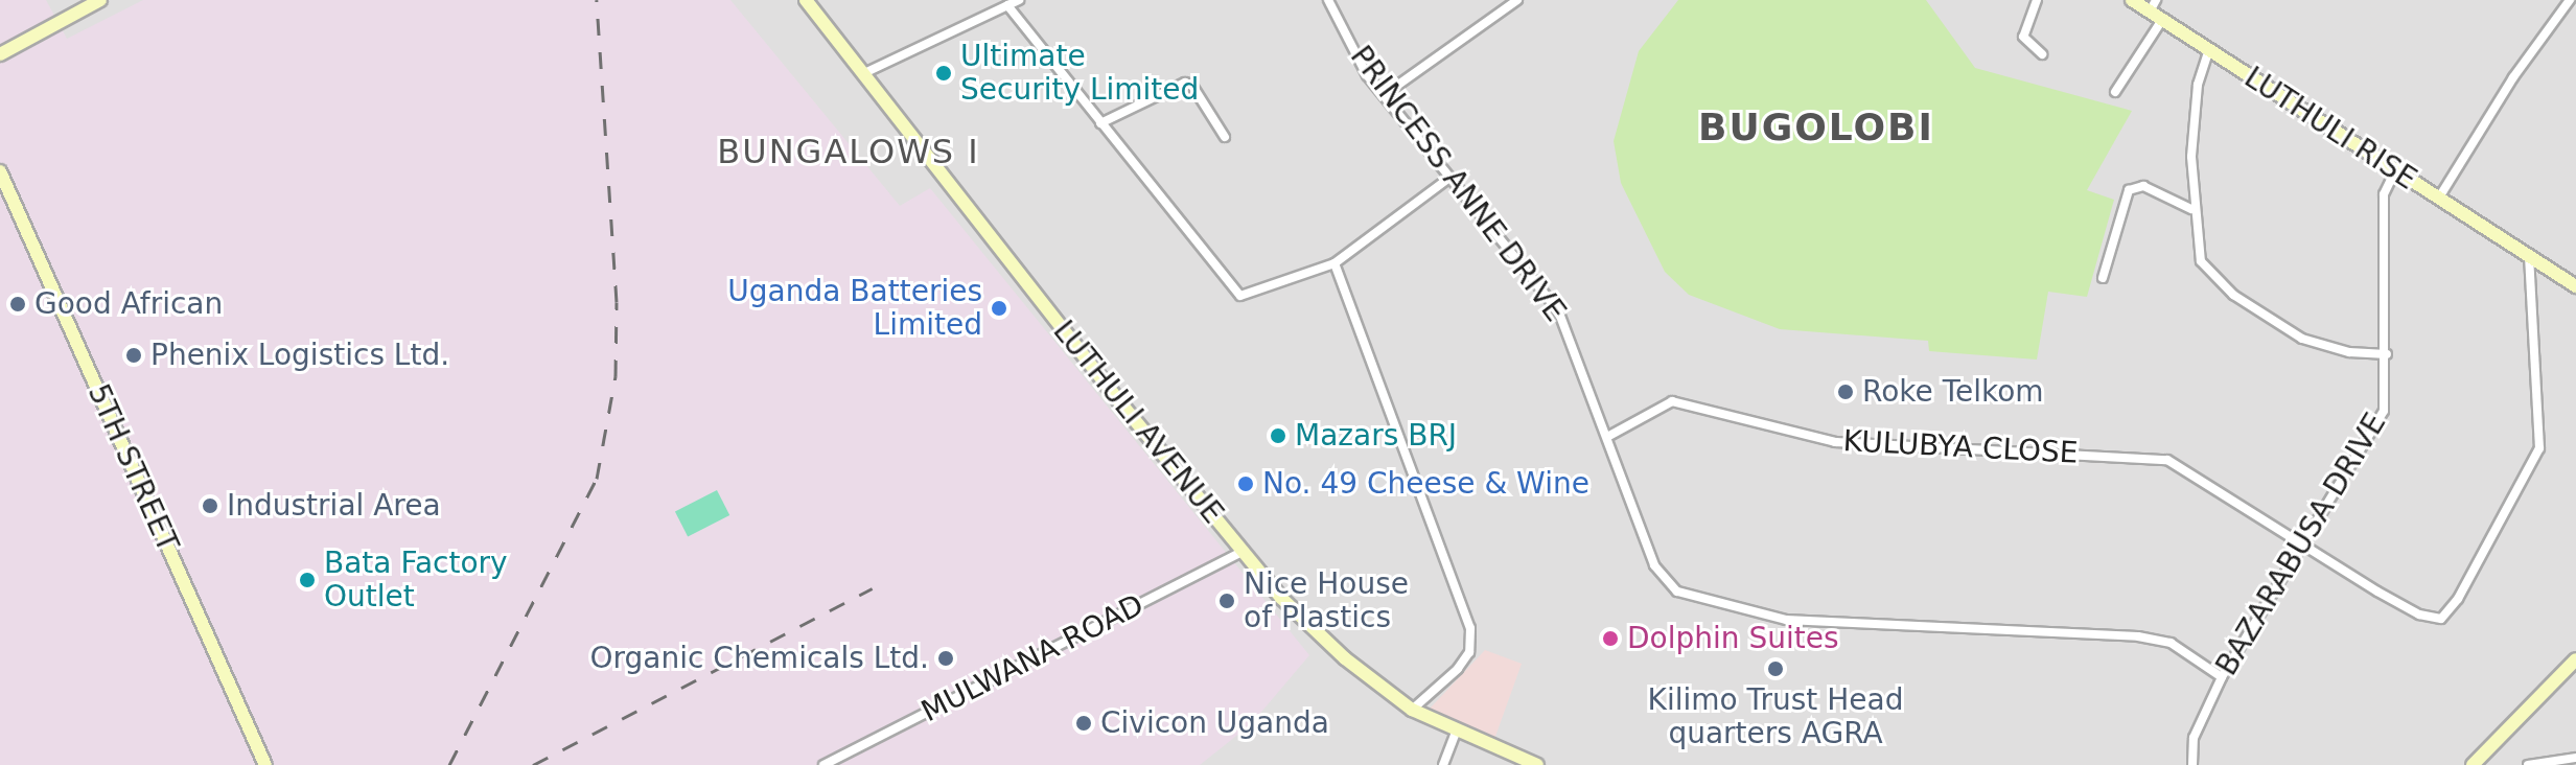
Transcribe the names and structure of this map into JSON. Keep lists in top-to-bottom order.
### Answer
{
  "streets": {
    "street": [
      "LUTHULI RISE",
      "PRINCESS ANNE DRIVE",
      "LUTHULI AVENUE",
      "KULUBYA CLOSE",
      "5TH STREET",
      "BAZARABUSA DRIVE",
      "MULWANA ROAD"
    ]
  },
  "crossings": [
    ["LUTHULI RISE", "KULUBYA CLOSE"],
    ["LUTHULI RISE", "BAZARABUSA DRIVE"],
    ["PRINCESS ANNE DRIVE", "KULUBYA CLOSE"],
    ["PRINCESS ANNE DRIVE", "BAZARABUSA DRIVE"],
    ["LUTHULI AVENUE", "MULWANA ROAD"],
    ["KULUBYA CLOSE", "BAZARABUSA DRIVE"]
  ],
  "districts": ["BUGOLOBI", "BUNGALOWS I"],
  "places": [
    "Ultimate Security Limited",
    "Good African",
    "Uganda Batteries Limited",
    "Phenix Logistics Ltd.",
    "Roke Telkom",
    "Mazars BRJ",
    "No. 49 Cheese & Wine",
    "Industrial Area",
    "Bata Factory Outlet",
    "Nice House of Plastics",
    "Dolphin Suites",
    "Organic Chemicals Ltd.",
    "Kilimo Trust Head quarters AGRA",
    "Civicon Uganda"
  ]
}
